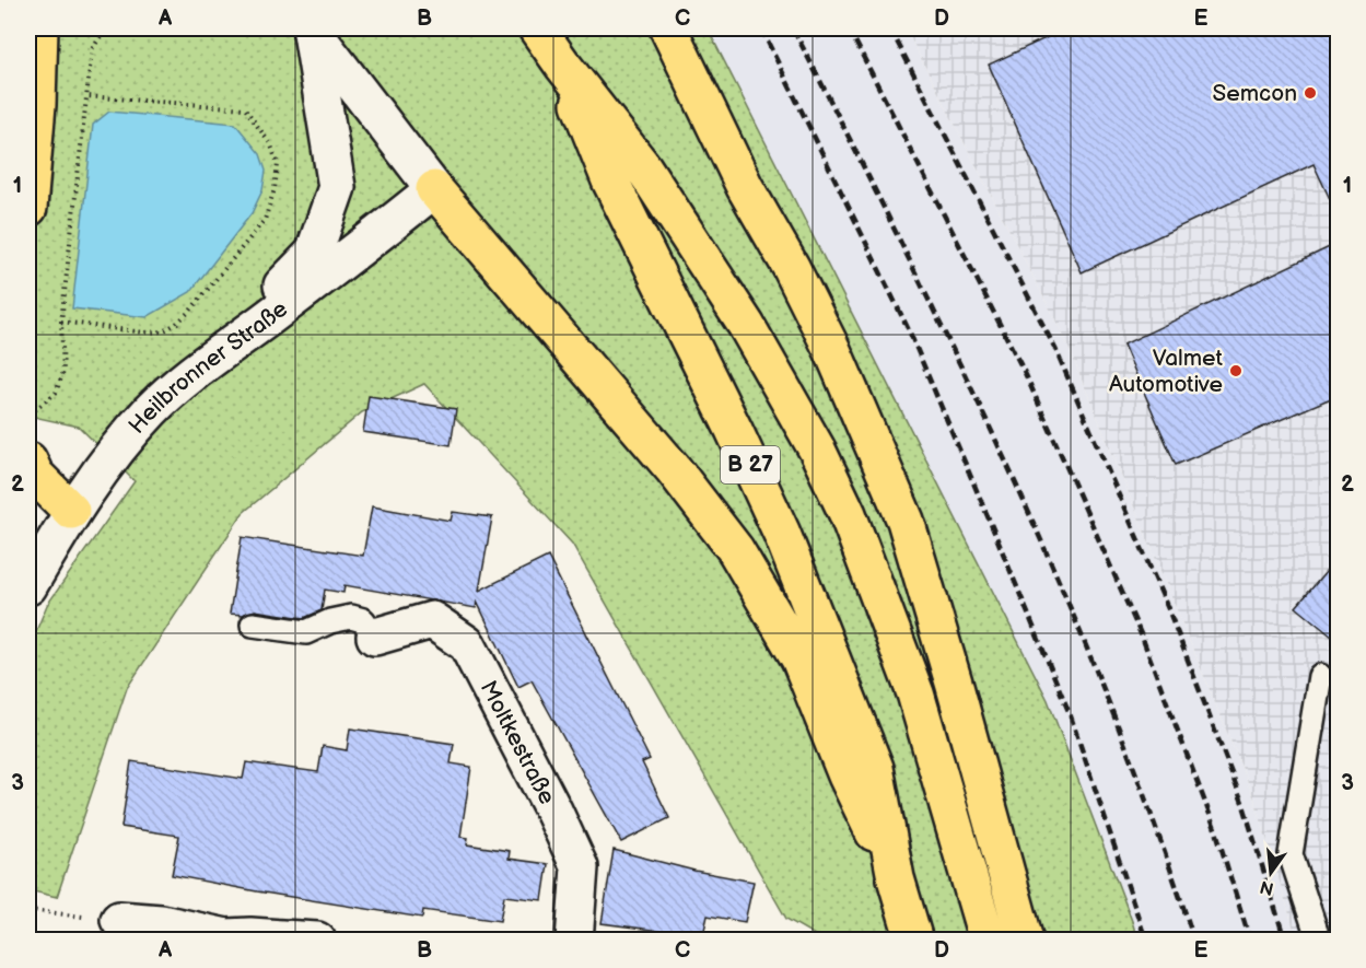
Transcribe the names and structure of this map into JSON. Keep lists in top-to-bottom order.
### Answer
{
  "streets": {
    "highway": ["B 27"],
    "main road": ["Heilbronner Straße", "Moltkestraße"]
  },
  "places": ["Semcon", "Valmet Automotive"],
  "north": "bottom",
  "grid": {
    "columns": [
      "A",
      "B",
      "C",
      "D",
      "E"
    ],
    "rows": ["1", "2", "3"]
  }
}
